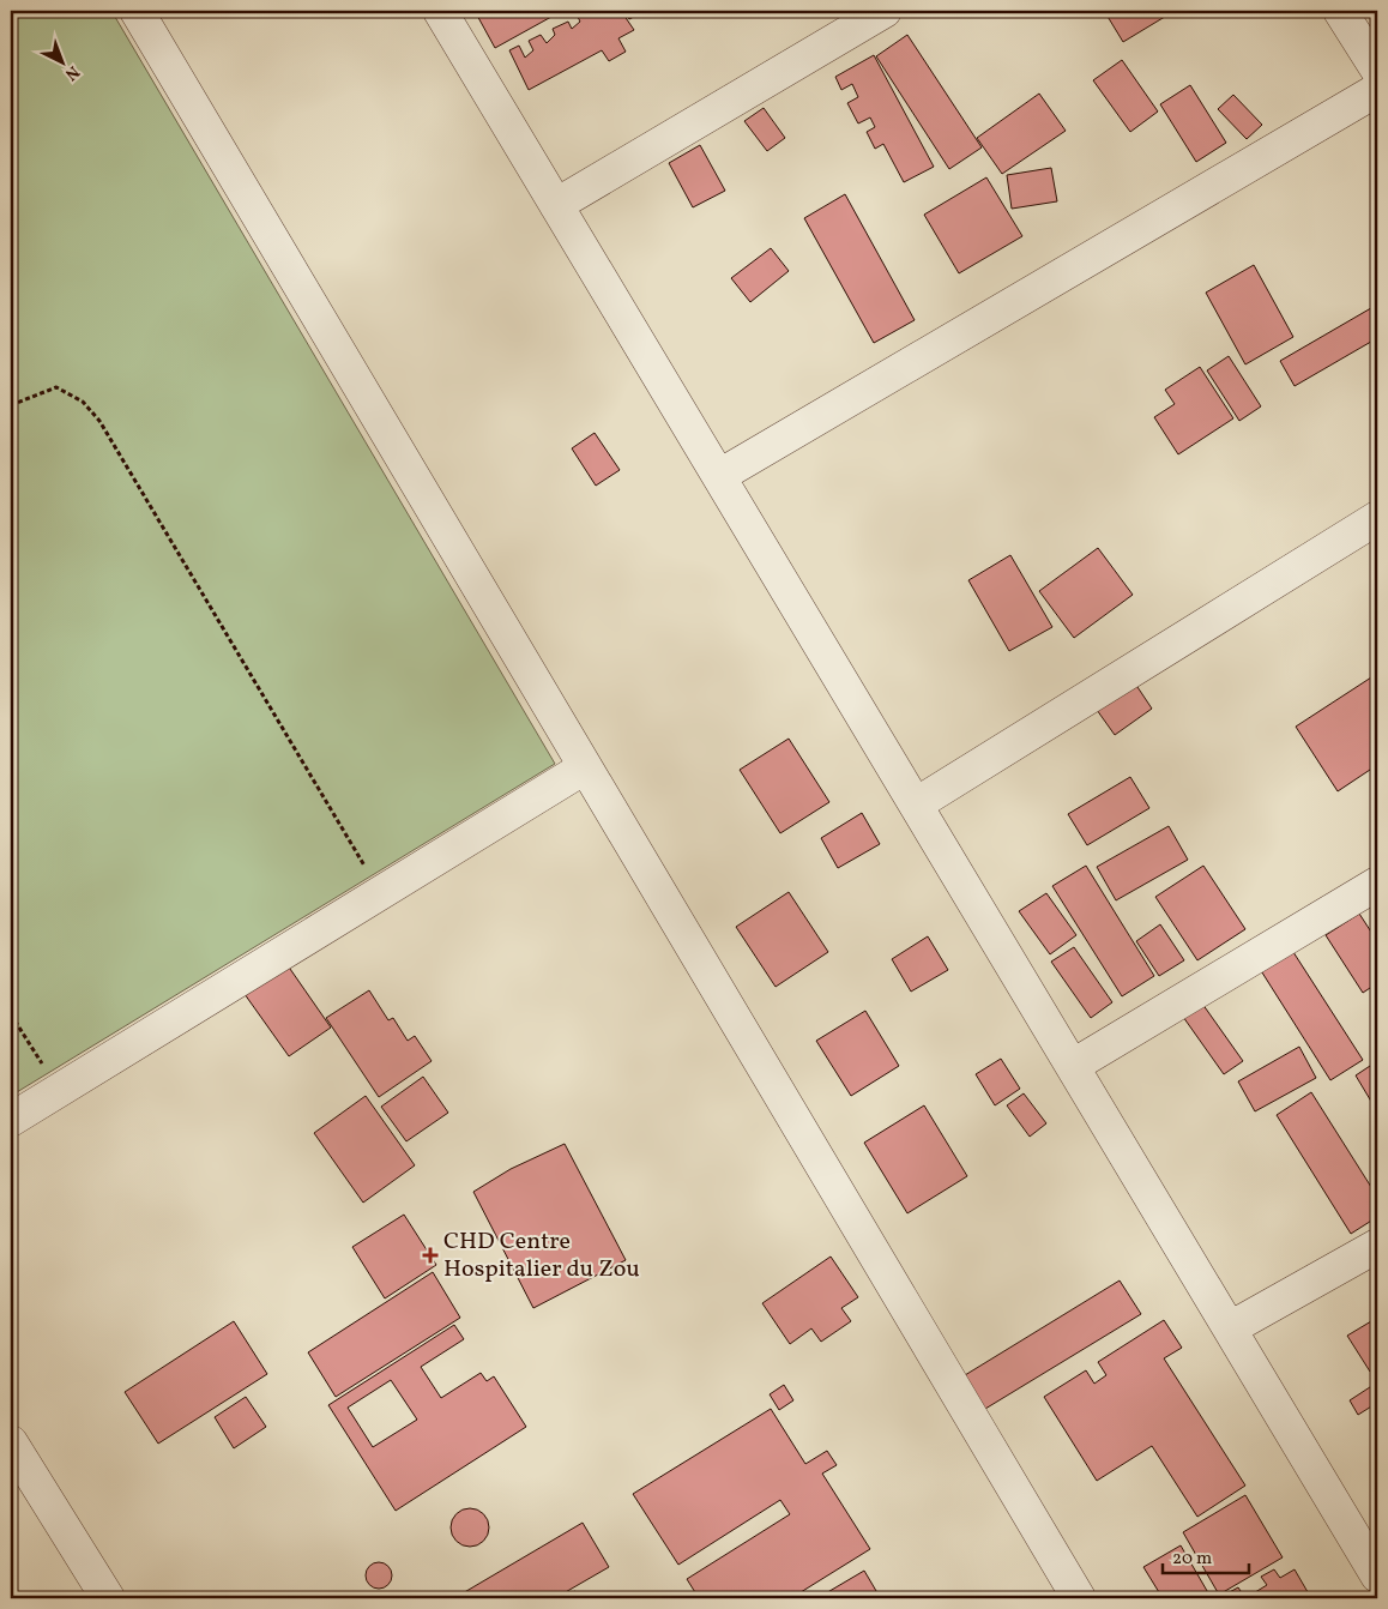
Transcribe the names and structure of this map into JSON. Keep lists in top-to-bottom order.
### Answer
{
  "places": {
    "health": ["CHD Centre Hospitalier du Zou"]
  },
  "scale_bar": "20 m",
  "north": "bottom right"
}
